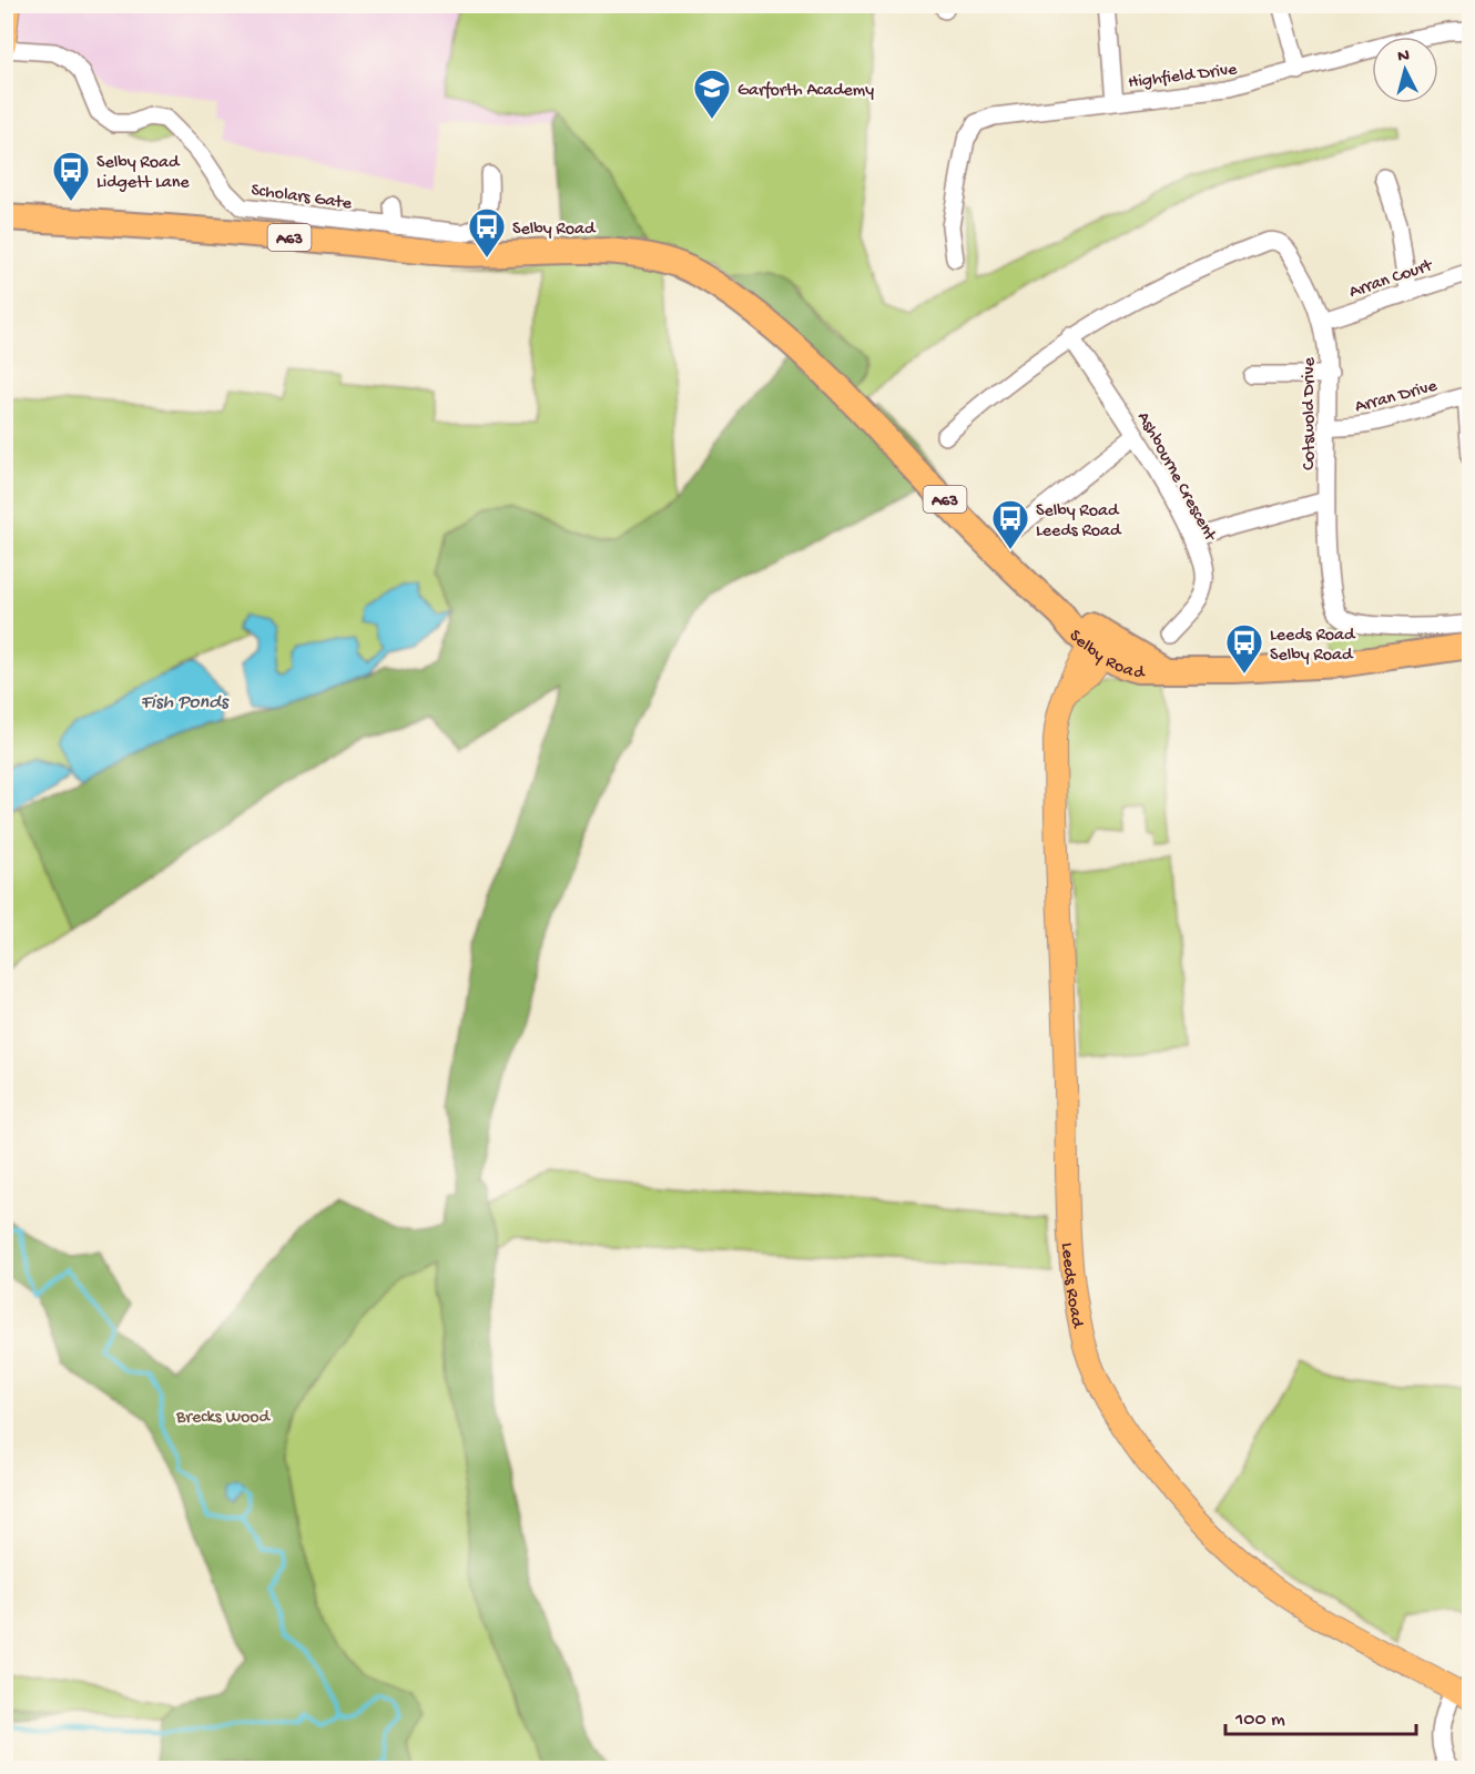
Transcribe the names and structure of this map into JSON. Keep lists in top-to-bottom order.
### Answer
{
  "streets": {
    "highway": ["A63", "Selby Road"],
    "main road": ["Leeds Road"],
    "street": [
      "Highfield Drive",
      "Scholars Gate",
      "Arran Court",
      "Arran Drive",
      "Cotswold Drive",
      "Ashbourne Crescent"
    ]
  },
  "crossings": [
    ["Arran Court", "Cotswold Drive"],
    ["Arran Drive", "Cotswold Drive"],
    ["Cotswold Drive", "Ashbourne Crescent"],
    ["Selby Road", "Leeds Road"]
  ],
  "water": ["Fish Ponds"],
  "parks": ["Brecks Wood"],
  "places": {
    "school or university": ["Garforth Academy"],
    "bus stop": [
      "Selby Road Lidgett Lane",
      "Selby Road",
      "Selby Road Leeds Road",
      "Leeds Road Selby Road"
    ]
  },
  "scale_bar": "100 m",
  "north": "top"
}
